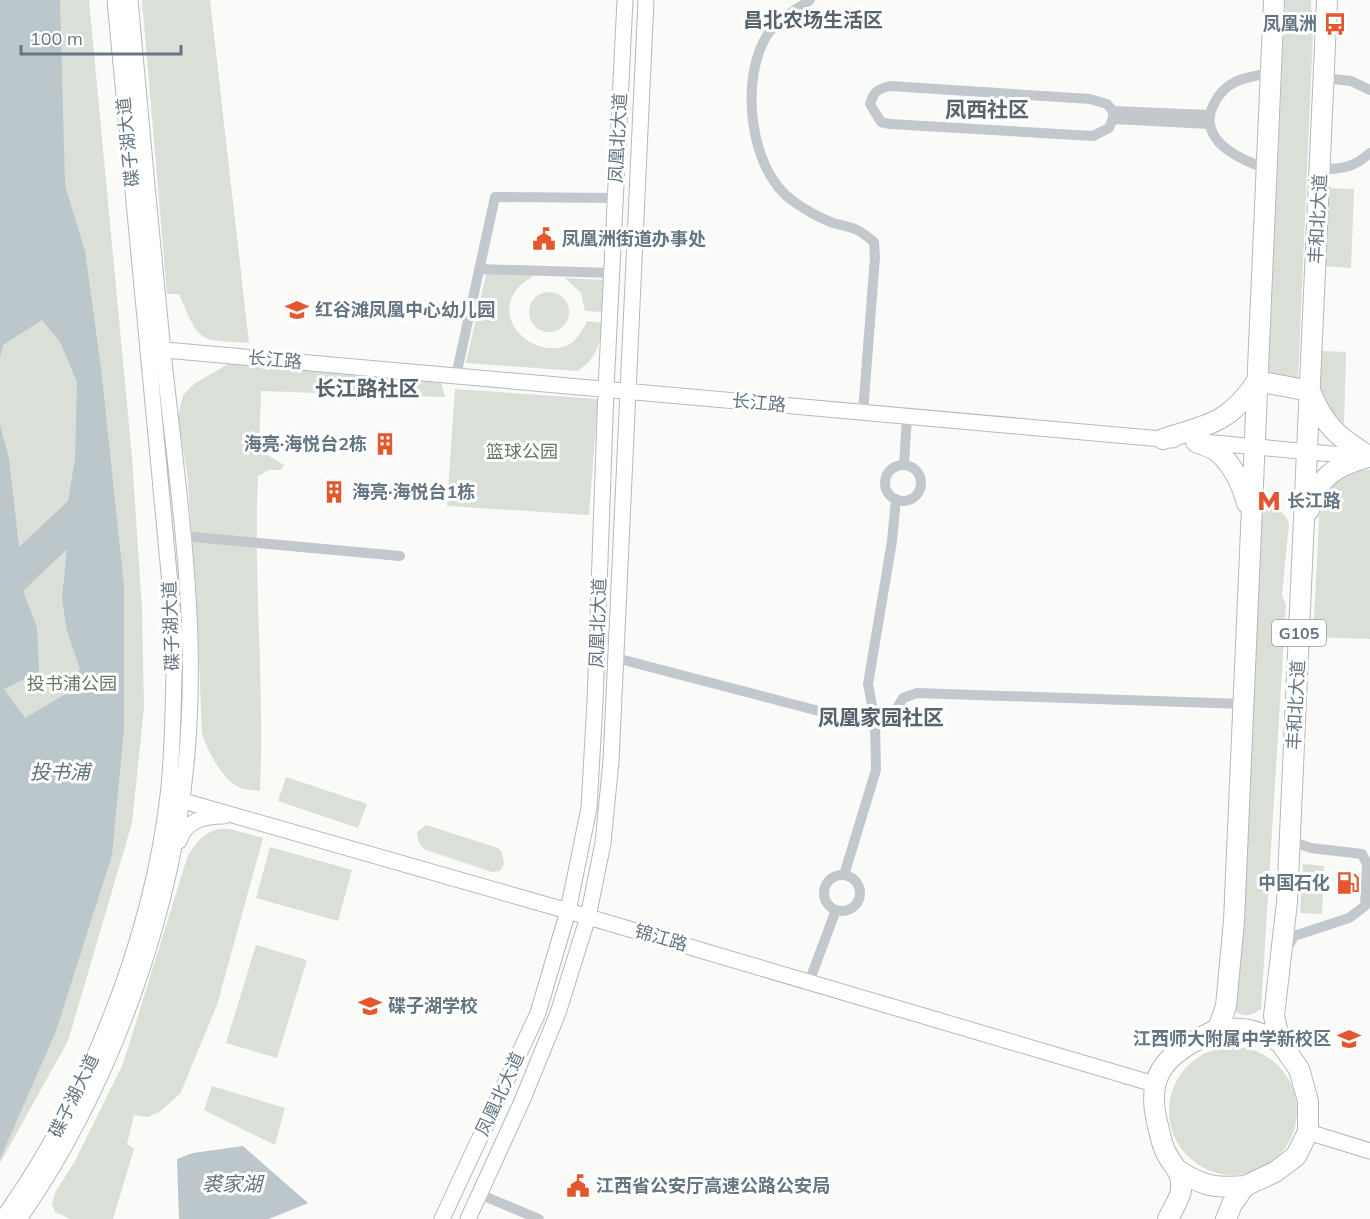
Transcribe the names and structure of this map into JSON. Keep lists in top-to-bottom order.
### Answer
{
  "streets": {
    "highway": ["丰和北大道", "G105"],
    "main road": [
      "凤凰北大道",
      "碟子湖大道",
      "长江路",
      "锦江路"
    ]
  },
  "crossings": [
    ["凤凰北大道", "长江路"],
    ["凤凰北大道", "锦江路"],
    ["碟子湖大道", "长江路"],
    ["碟子湖大道", "锦江路"],
    ["丰和北大道", "长江路"],
    ["丰和北大道", "G105"],
    ["丰和北大道", "锦江路"],
    ["长江路", "G105"],
    ["G105", "锦江路"]
  ],
  "districts": [
    "昌北农场生活区",
    "凤西社区",
    "长江路社区",
    "凤凰家园社区"
  ],
  "water": ["投书浦", "裘家湖"],
  "parks": ["篮球公园", "投书浦公园"],
  "places": {
    "bus stop": ["凤凰洲"],
    "public building": ["凤凰洲街道办事处", "江西省公安厅高速公路公安局"],
    "school or university": ["红谷滩凤凰中心幼儿园", "碟子湖学校", "江西师大附属中学新校区"],
    "building": ["海亮·海悦台2栋", "海亮·海悦台1栋"],
    "metro station": ["长江路"],
    "fuel station": ["中国石化"]
  },
  "scale_bar": "100 m"
}
